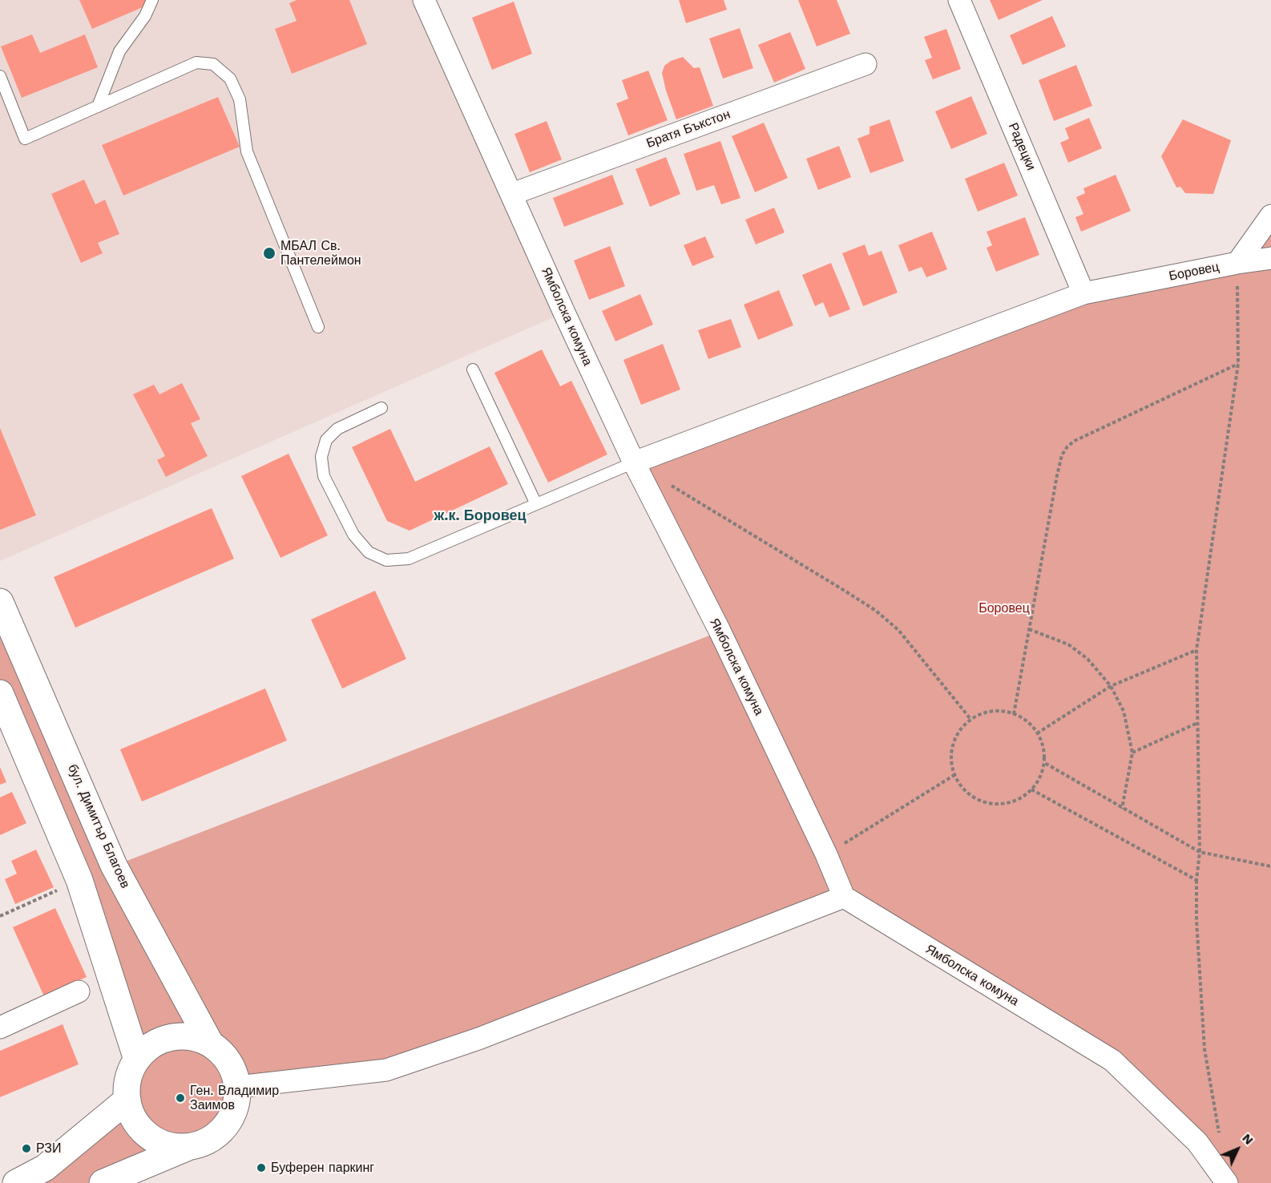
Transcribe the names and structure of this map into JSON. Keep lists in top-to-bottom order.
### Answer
{
  "streets": {
    "main road": ["бул. Димитър Благоев"],
    "street": [
      "Братя Бъкстон",
      "Радецки",
      "Боровец",
      "Ямболска комуна"
    ]
  },
  "crossings": [
    ["Братя Бъкстон", "Ямболска комуна"],
    ["Радецки", "Боровец"],
    ["Боровец", "Ямболска комуна"]
  ],
  "districts": ["ж.к. Боровец"],
  "parks": ["Боровец"],
  "places": [
    "МБАЛ Св. Пантелеймон",
    "Ген. Владимир Заимов",
    "РЗИ",
    "Буферен паркинг"
  ],
  "north": "top right"
}
